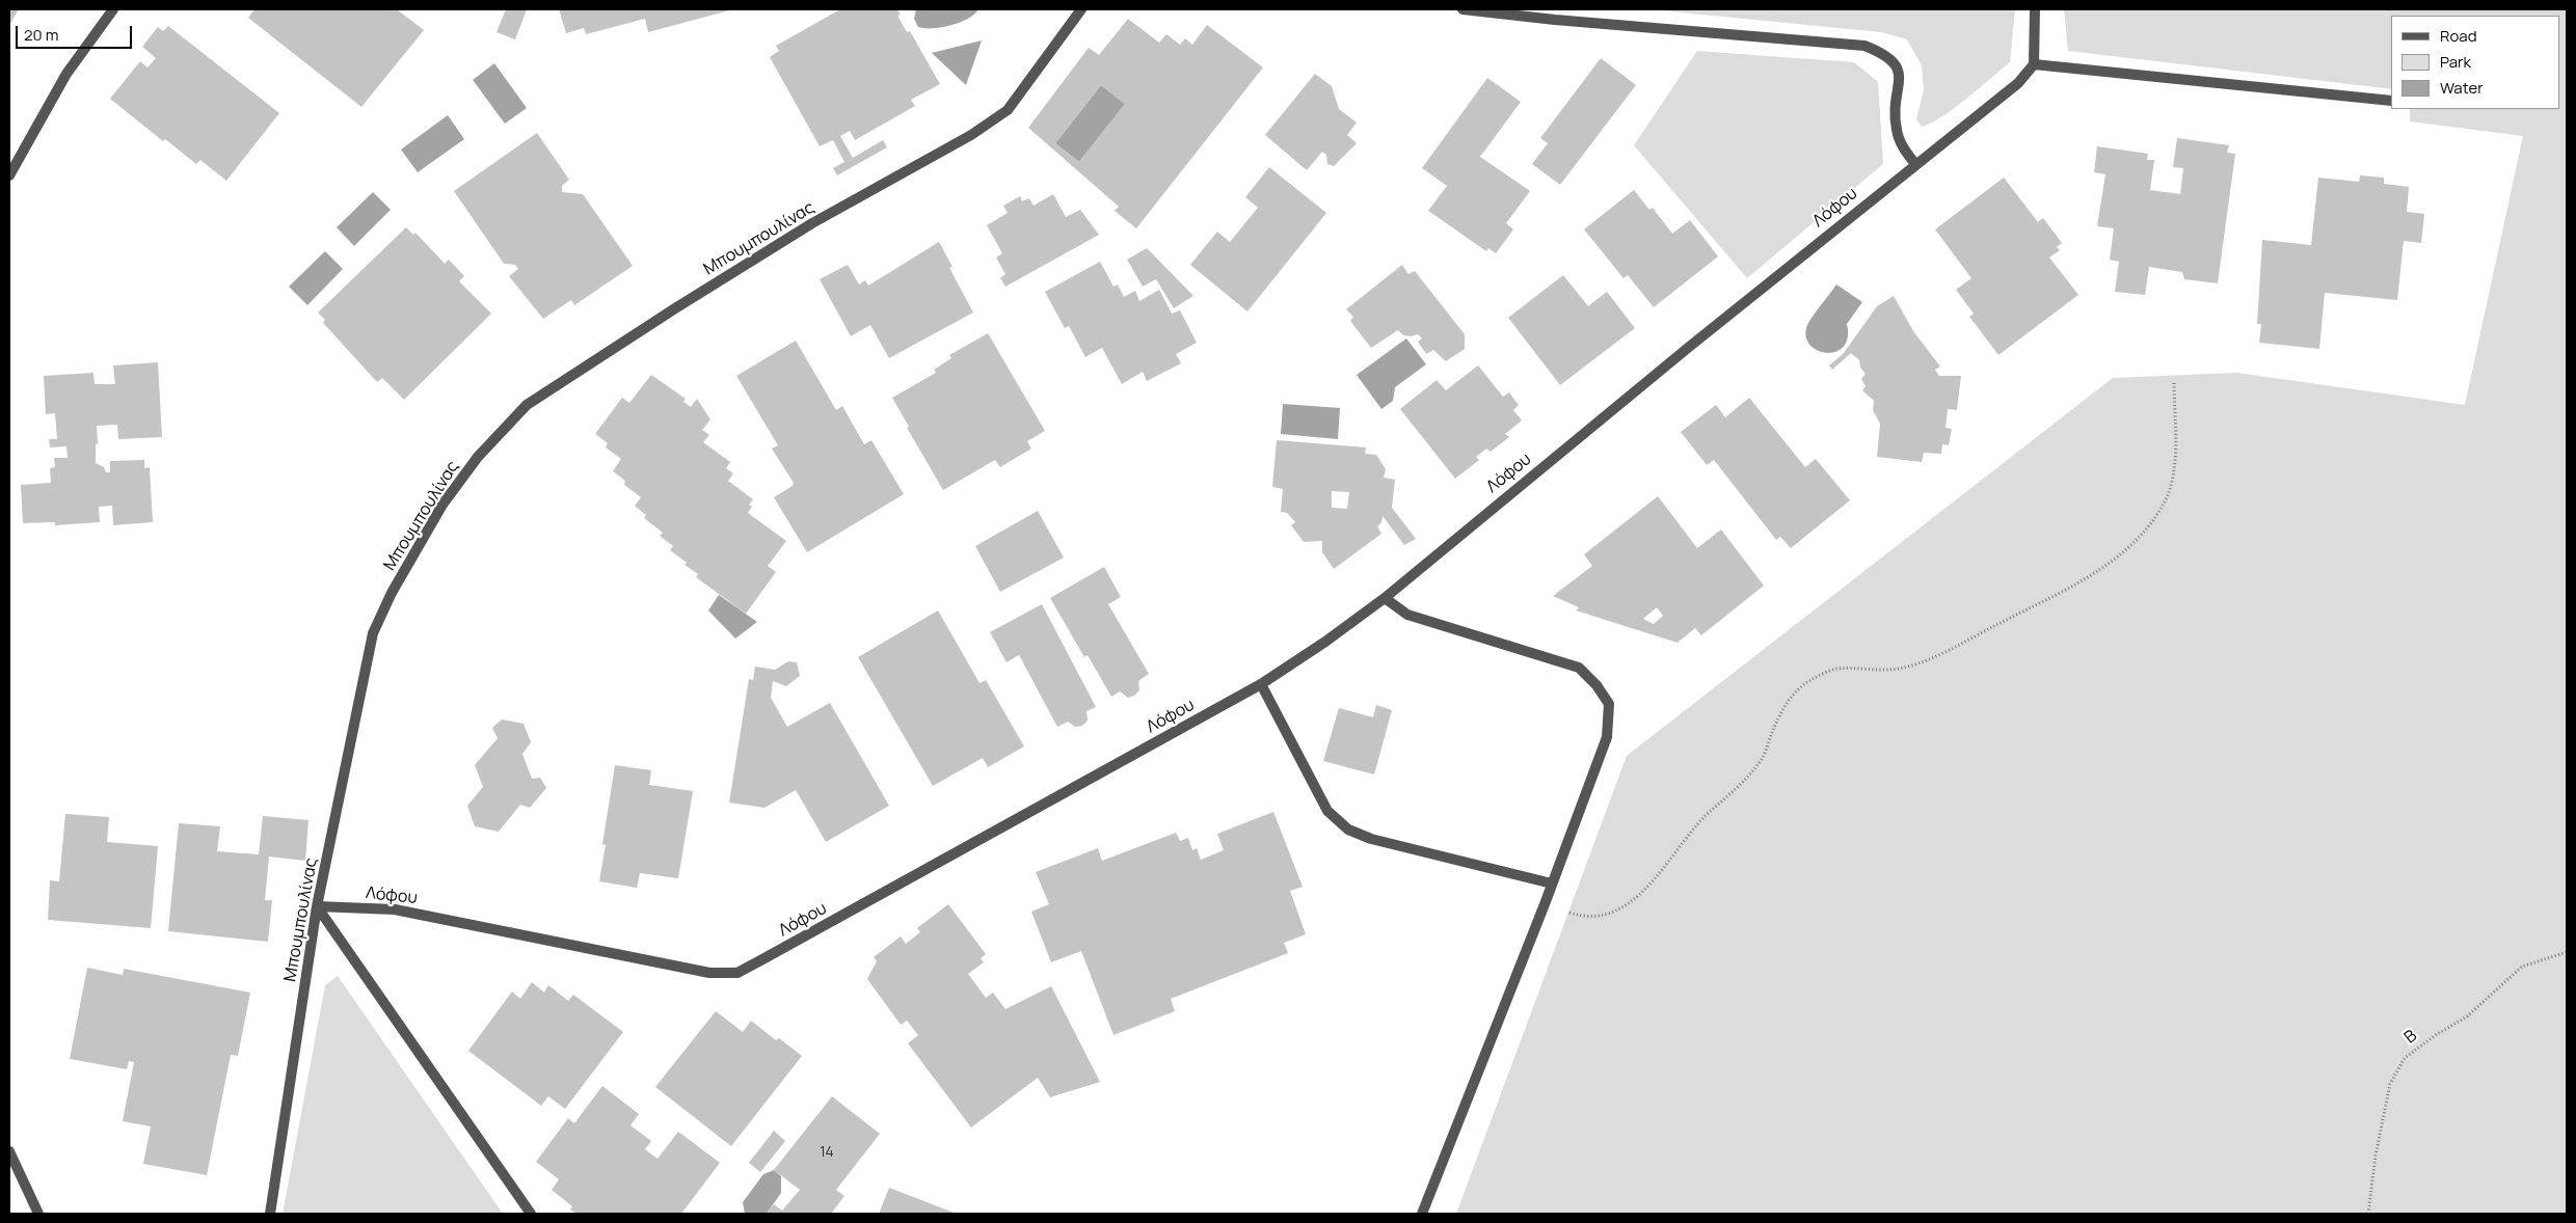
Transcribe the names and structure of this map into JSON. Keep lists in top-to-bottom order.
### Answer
{
  "streets": {
    "street": ["Λόφου", "Μπουμπουλίνας"],
    "path": ["Β"]
  },
  "crossings": [
    ["Λόφου", "Μπουμπουλίνας"]
  ],
  "house_numbers": ["14"],
  "legend": ["Road", "Park", "Water"],
  "scale_bar": "20 m"
}
